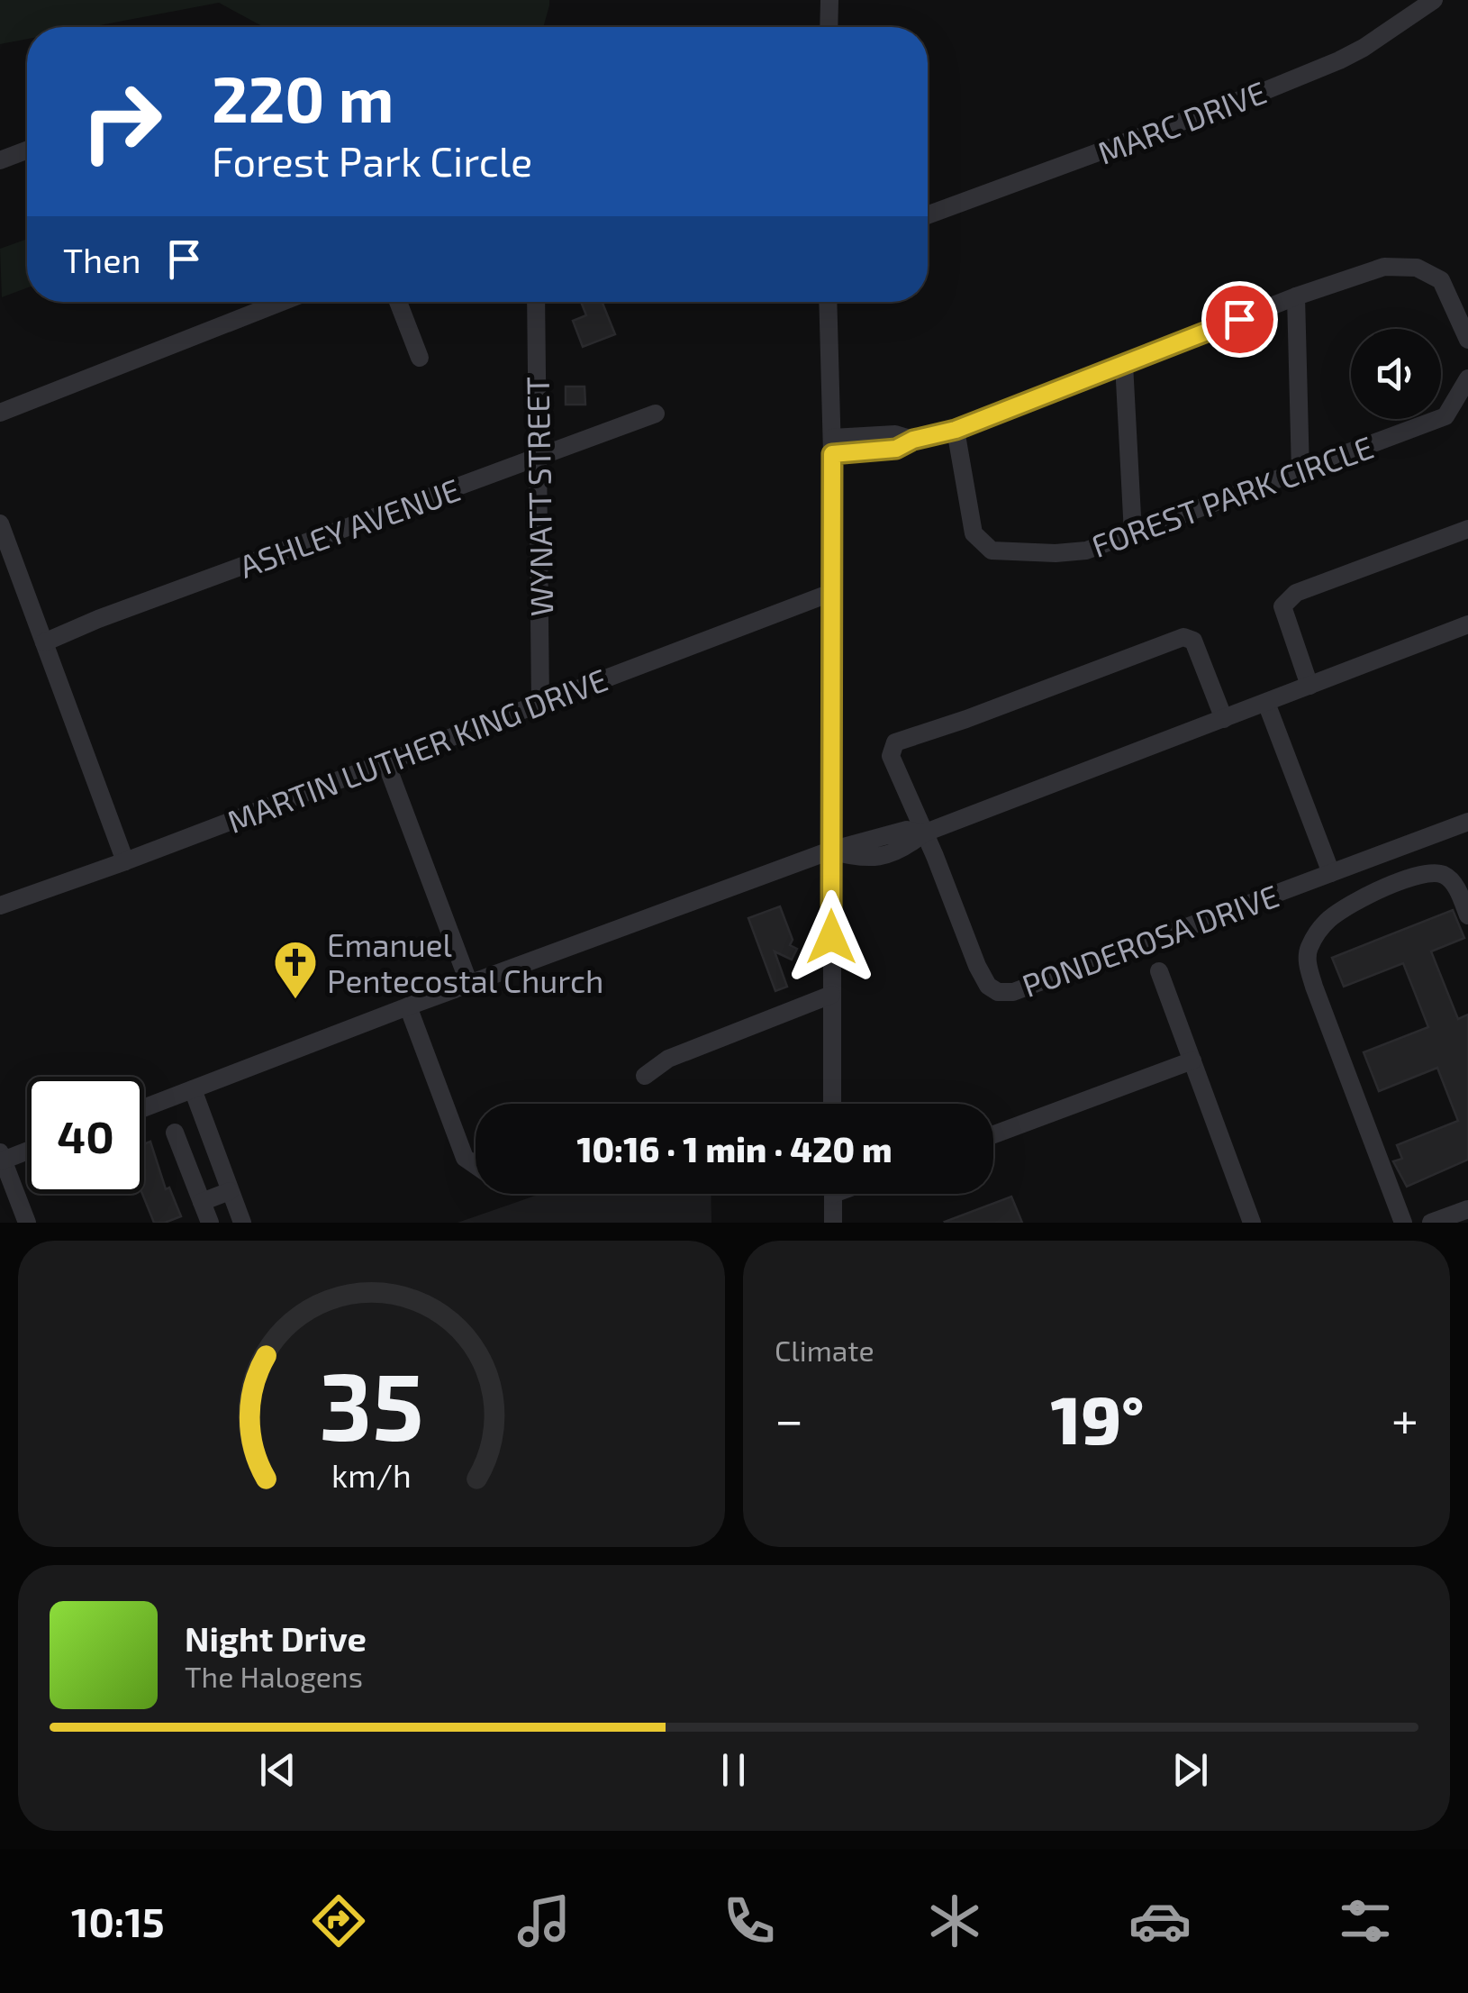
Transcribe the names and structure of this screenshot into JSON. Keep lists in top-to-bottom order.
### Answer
{
  "streets": {
    "street": [
      "MARC DRIVE",
      "FOREST PARK CIRCLE",
      "WYNATT STREET",
      "ASHLEY AVENUE",
      "MARTIN LUTHER KING DRIVE",
      "PONDEROSA DRIVE"
    ]
  },
  "crossings": [
    ["WYNATT STREET", "ASHLEY AVENUE"],
    ["WYNATT STREET", "MARTIN LUTHER KING DRIVE"]
  ],
  "places": {
    "church": ["Emanuel Pentecostal Church"]
  },
  "page": {
    "turn": ["220 m", "Forest Park Circle"],
    "then": "Then",
    "limit": "40",
    "trip": "10:16 · 1 min · 420 m",
    "tile": "Climate",
    "heat": ["−", "19°", "+"],
    "song": ["Night Drive", "The Halogens"],
    "tabs": "10:15",
    "gauge": ["35", "km/h"]
  }
}
